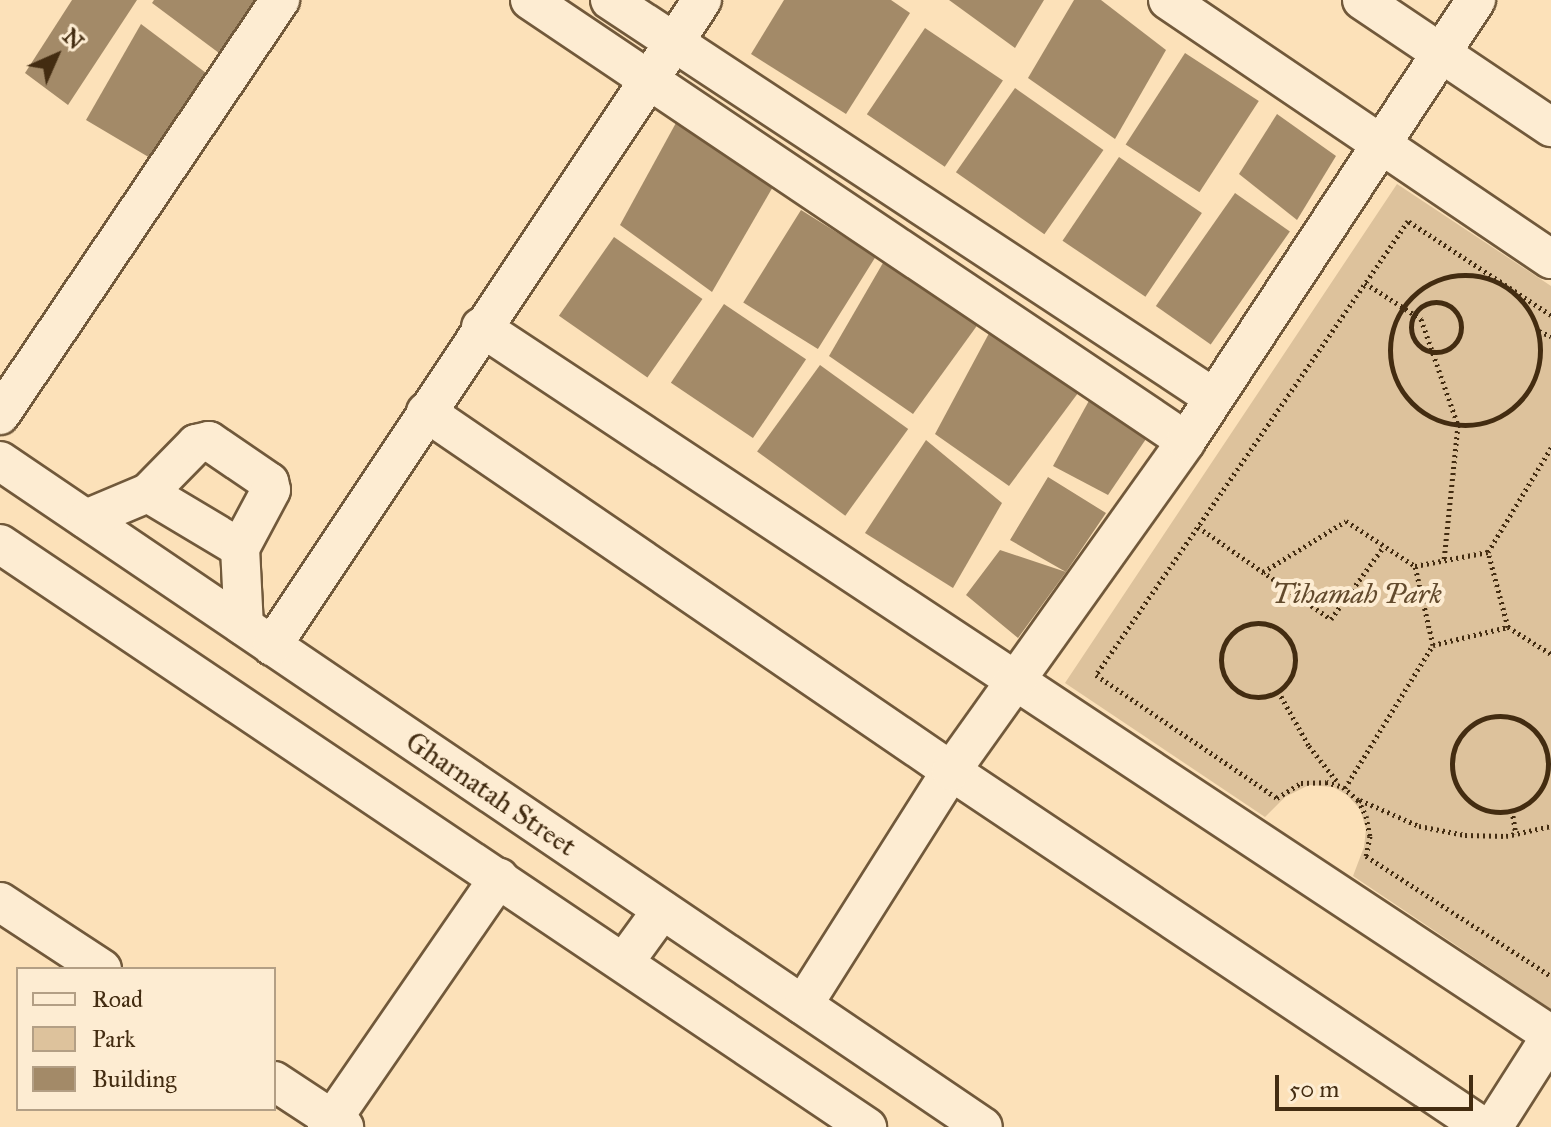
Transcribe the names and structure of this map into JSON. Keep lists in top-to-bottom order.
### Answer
{
  "streets": {
    "street": ["Gharnatah Street"]
  },
  "parks": ["Tihamah Park"],
  "legend": ["Road", "Park", "Building"],
  "scale_bar": "50 m",
  "north": "top right"
}
